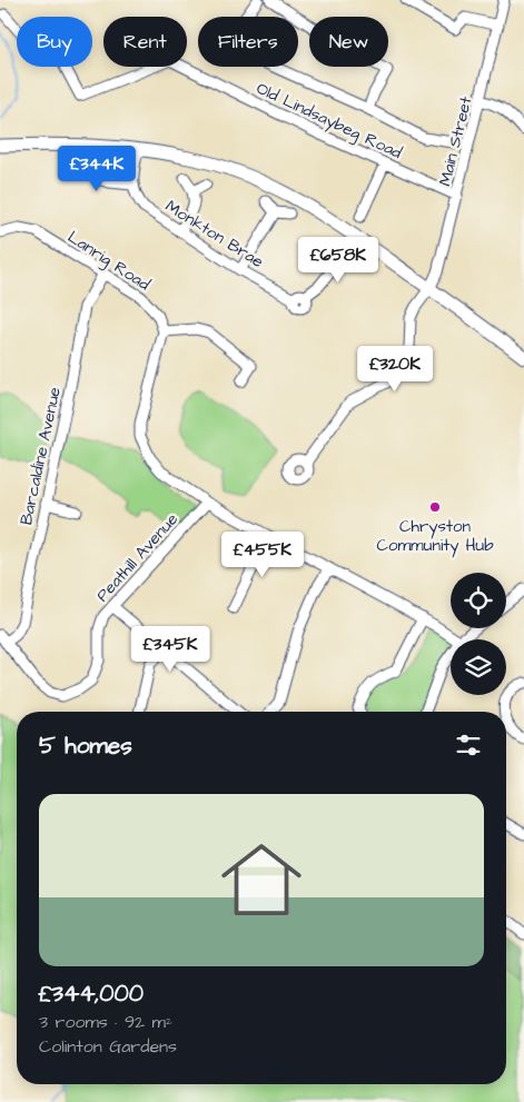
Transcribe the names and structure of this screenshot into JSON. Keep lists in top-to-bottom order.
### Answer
{
  "streets": {
    "street": [
      "Old Lindsaybeg Road",
      "Main Street",
      "Monkton Brae",
      "Lanrig Road",
      "Barcaldine Avenue",
      "Peathill Avenue"
    ]
  },
  "crossings": [
    ["Old Lindsaybeg Road", "Main Street"],
    ["Lanrig Road", "Barcaldine Avenue"],
    ["Barcaldine Avenue", "Peathill Avenue"]
  ],
  "places": ["Chryston Community Hub"],
  "page": {
    "chip": [
      "Buy",
      "Rent",
      "Filters",
      "New"
    ],
    "price": [
      "£344K",
      "£658K",
      "£320K",
      "£455K",
      "£345K"
    ],
    "heading": "5 homes",
    "list": [
      {
        "name": "£344,000",
        "note": "3 rooms · 92 m² · Colinton Gardens"
      }
    ]
  }
}
